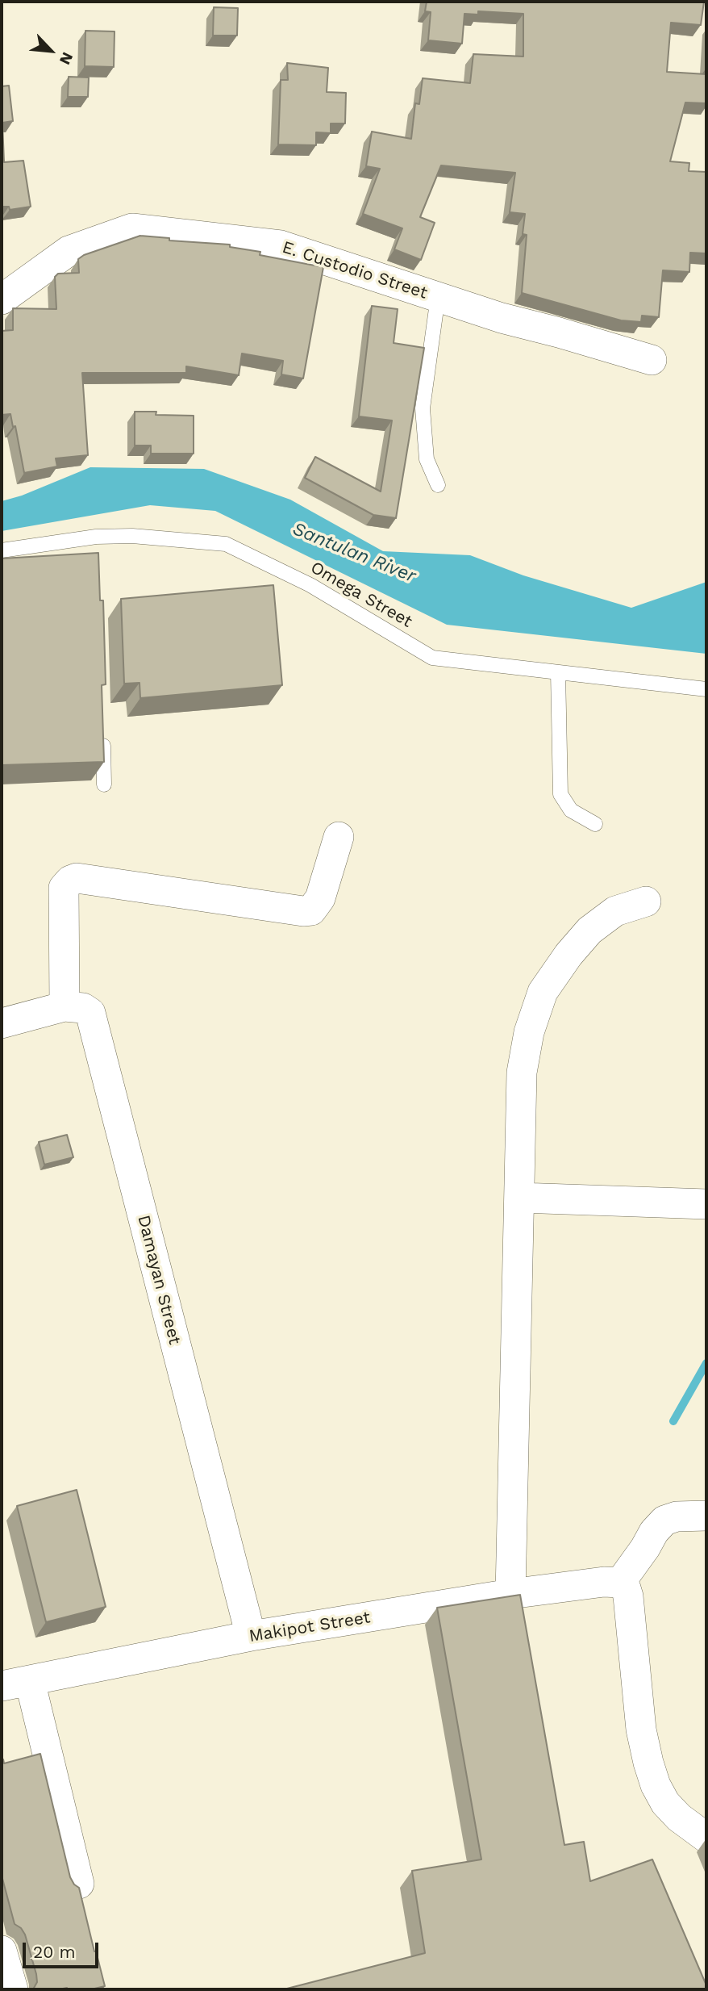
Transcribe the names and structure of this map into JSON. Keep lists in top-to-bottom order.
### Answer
{
  "streets": {
    "street": ["E. Custodio Street", "Damayan Street", "Makipot Street"],
    "lane": ["Omega Street"]
  },
  "crossings": [
    ["Damayan Street", "Makipot Street"]
  ],
  "water": ["Santulan River"],
  "scale_bar": "20 m",
  "north": "bottom right"
}
